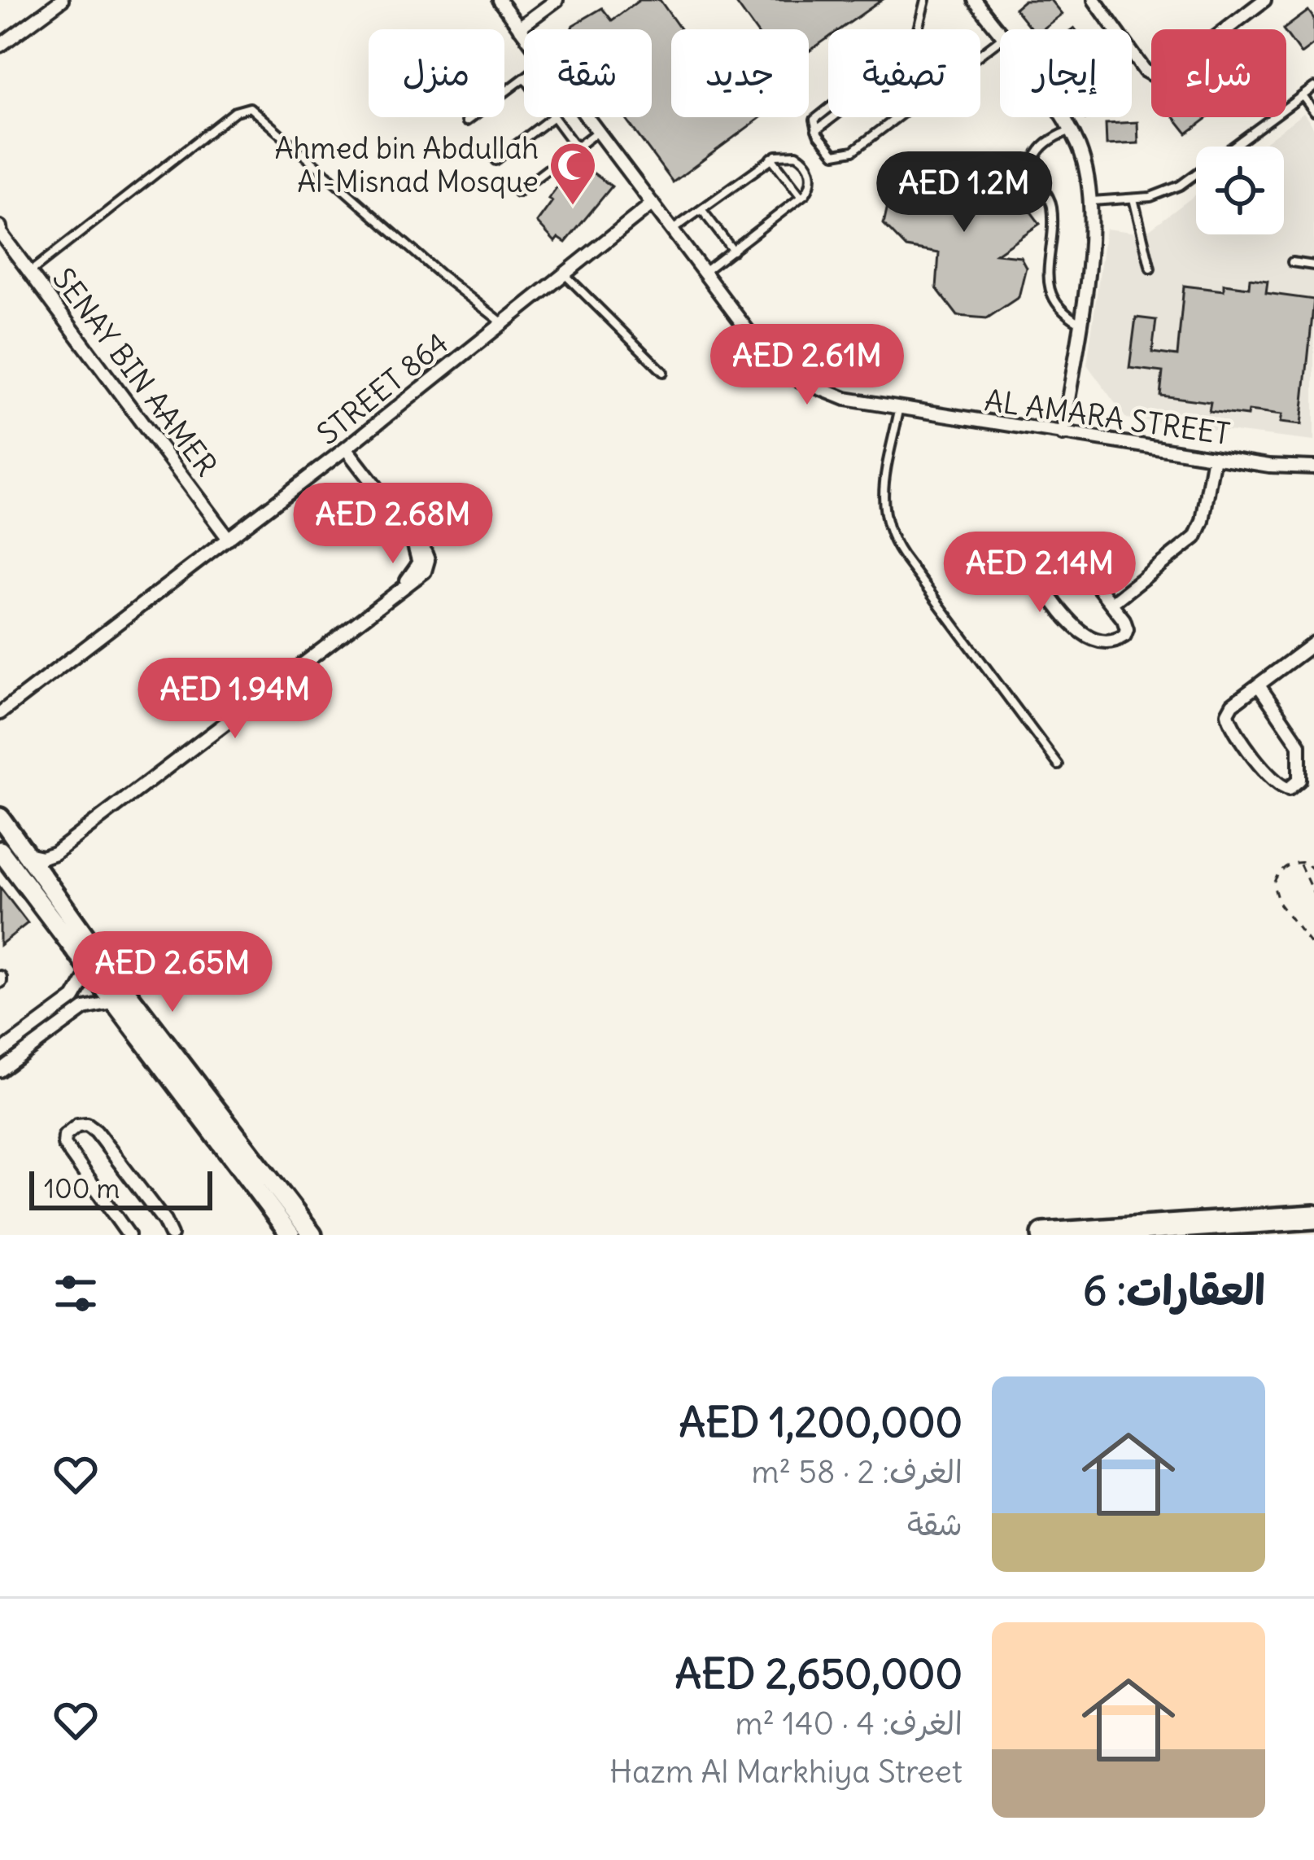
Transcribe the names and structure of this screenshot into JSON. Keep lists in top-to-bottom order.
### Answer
{
  "streets": {
    "street": ["SENAY BIN AAMER", "STREET 864", "AL AMARA STREET"]
  },
  "crossings": [
    ["SENAY BIN AAMER", "STREET 864"],
    ["STREET 864", "AL AMARA STREET"]
  ],
  "places": {
    "mosque": ["Ahmed bin Abdullah Al-Misnad Mosque"]
  },
  "scale_bar": "100 m",
  "page": {
    "chip": [
      "شراء",
      "إيجار",
      "تصفية",
      "جديد",
      "شقة",
      "منزل"
    ],
    "price": [
      "AED 1.2M",
      "AED 2.61M",
      "AED 2.68M",
      "AED 2.14M",
      "AED 1.94M",
      "AED 2.65M"
    ],
    "scale": "100 m",
    "heading": "العقارات: 6",
    "list": [
      {
        "name": "AED 1,200,000",
        "note": "الغرف: 2 · 58 m² · شقة"
      },
      {
        "name": "AED 2,650,000",
        "note": "الغرف: 4 · 140 m² · Hazm Al Markhiya Street"
      }
    ]
  }
}
